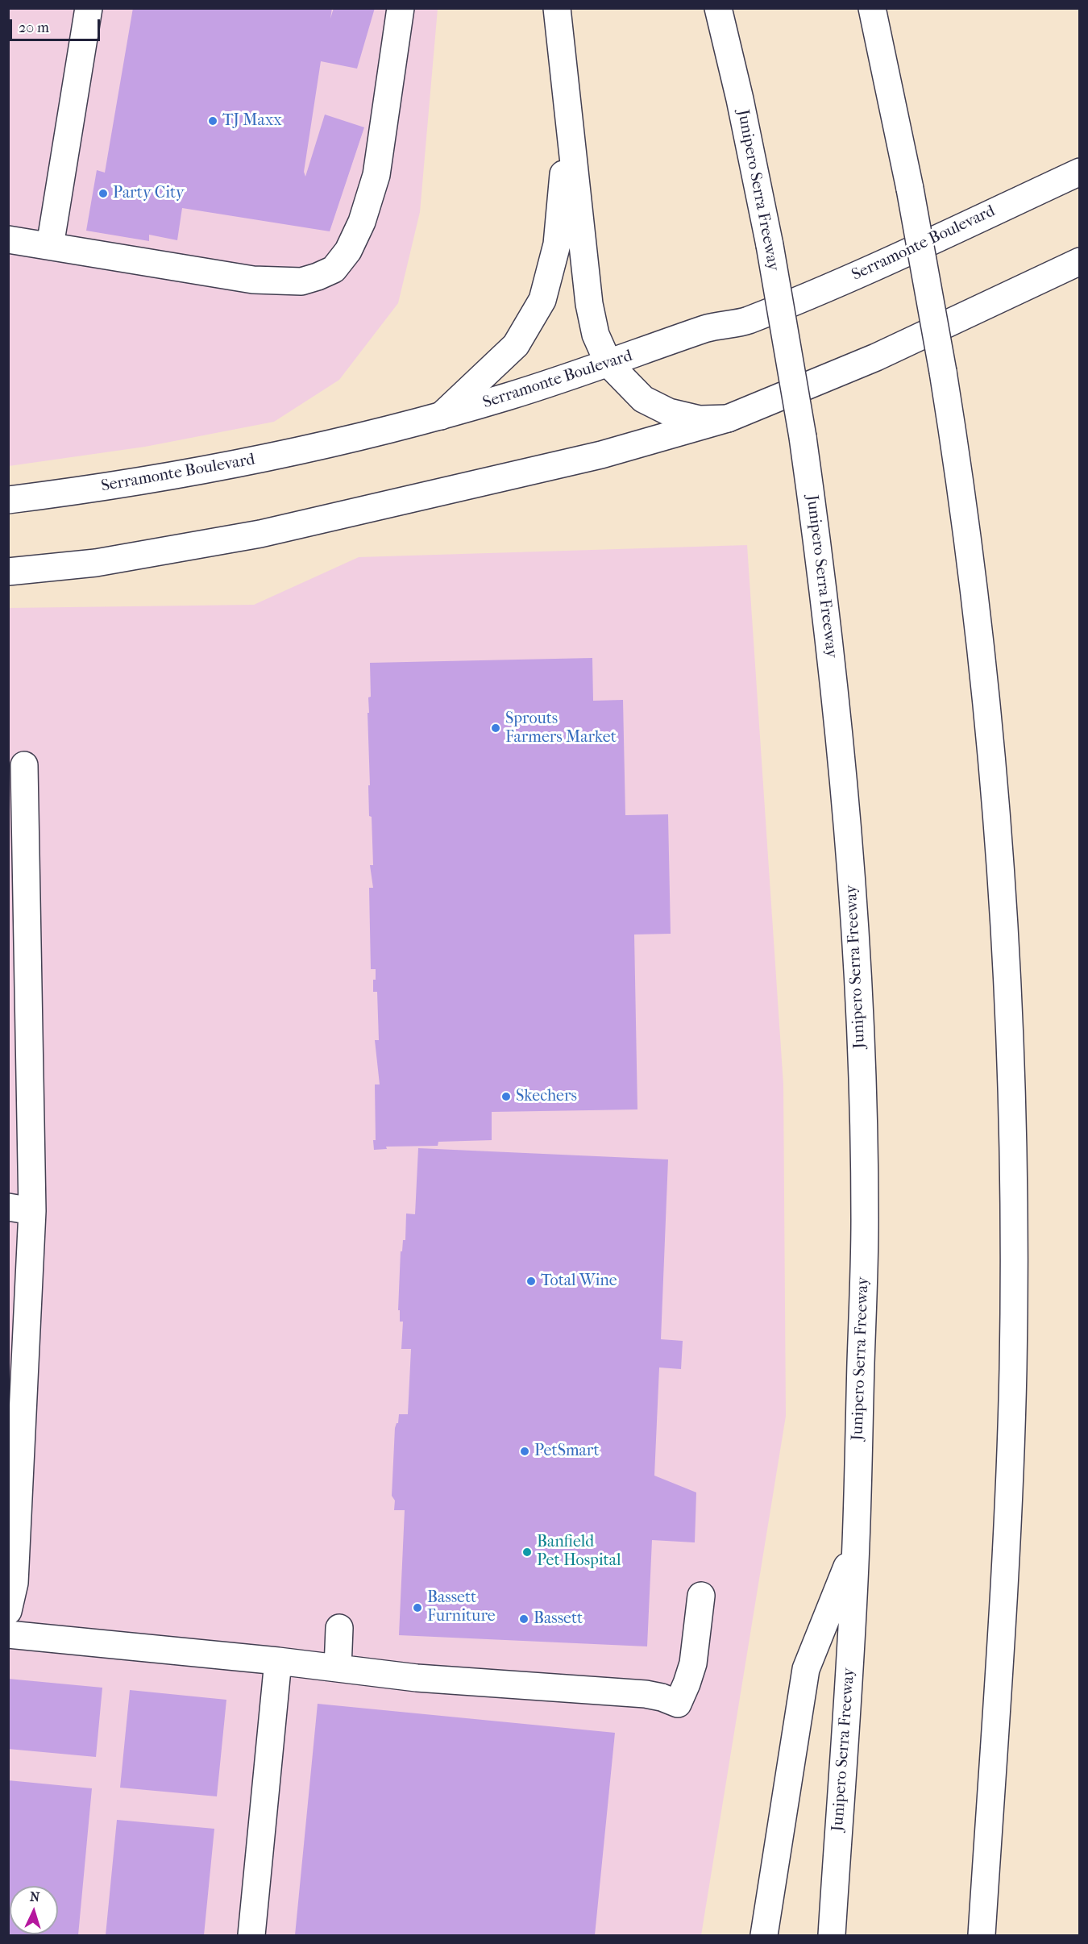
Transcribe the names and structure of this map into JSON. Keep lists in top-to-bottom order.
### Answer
{
  "streets": {
    "main road": ["Junipero Serra Freeway", "Serramonte Boulevard"]
  },
  "places": [
    "TJ Maxx",
    "Party City",
    "Sprouts Farmers Market",
    "Skechers",
    "Total Wine",
    "PetSmart",
    "Banfield Pet Hospital",
    "Bassett Furniture",
    "Bassett"
  ],
  "scale_bar": "20 m",
  "north": "top"
}
